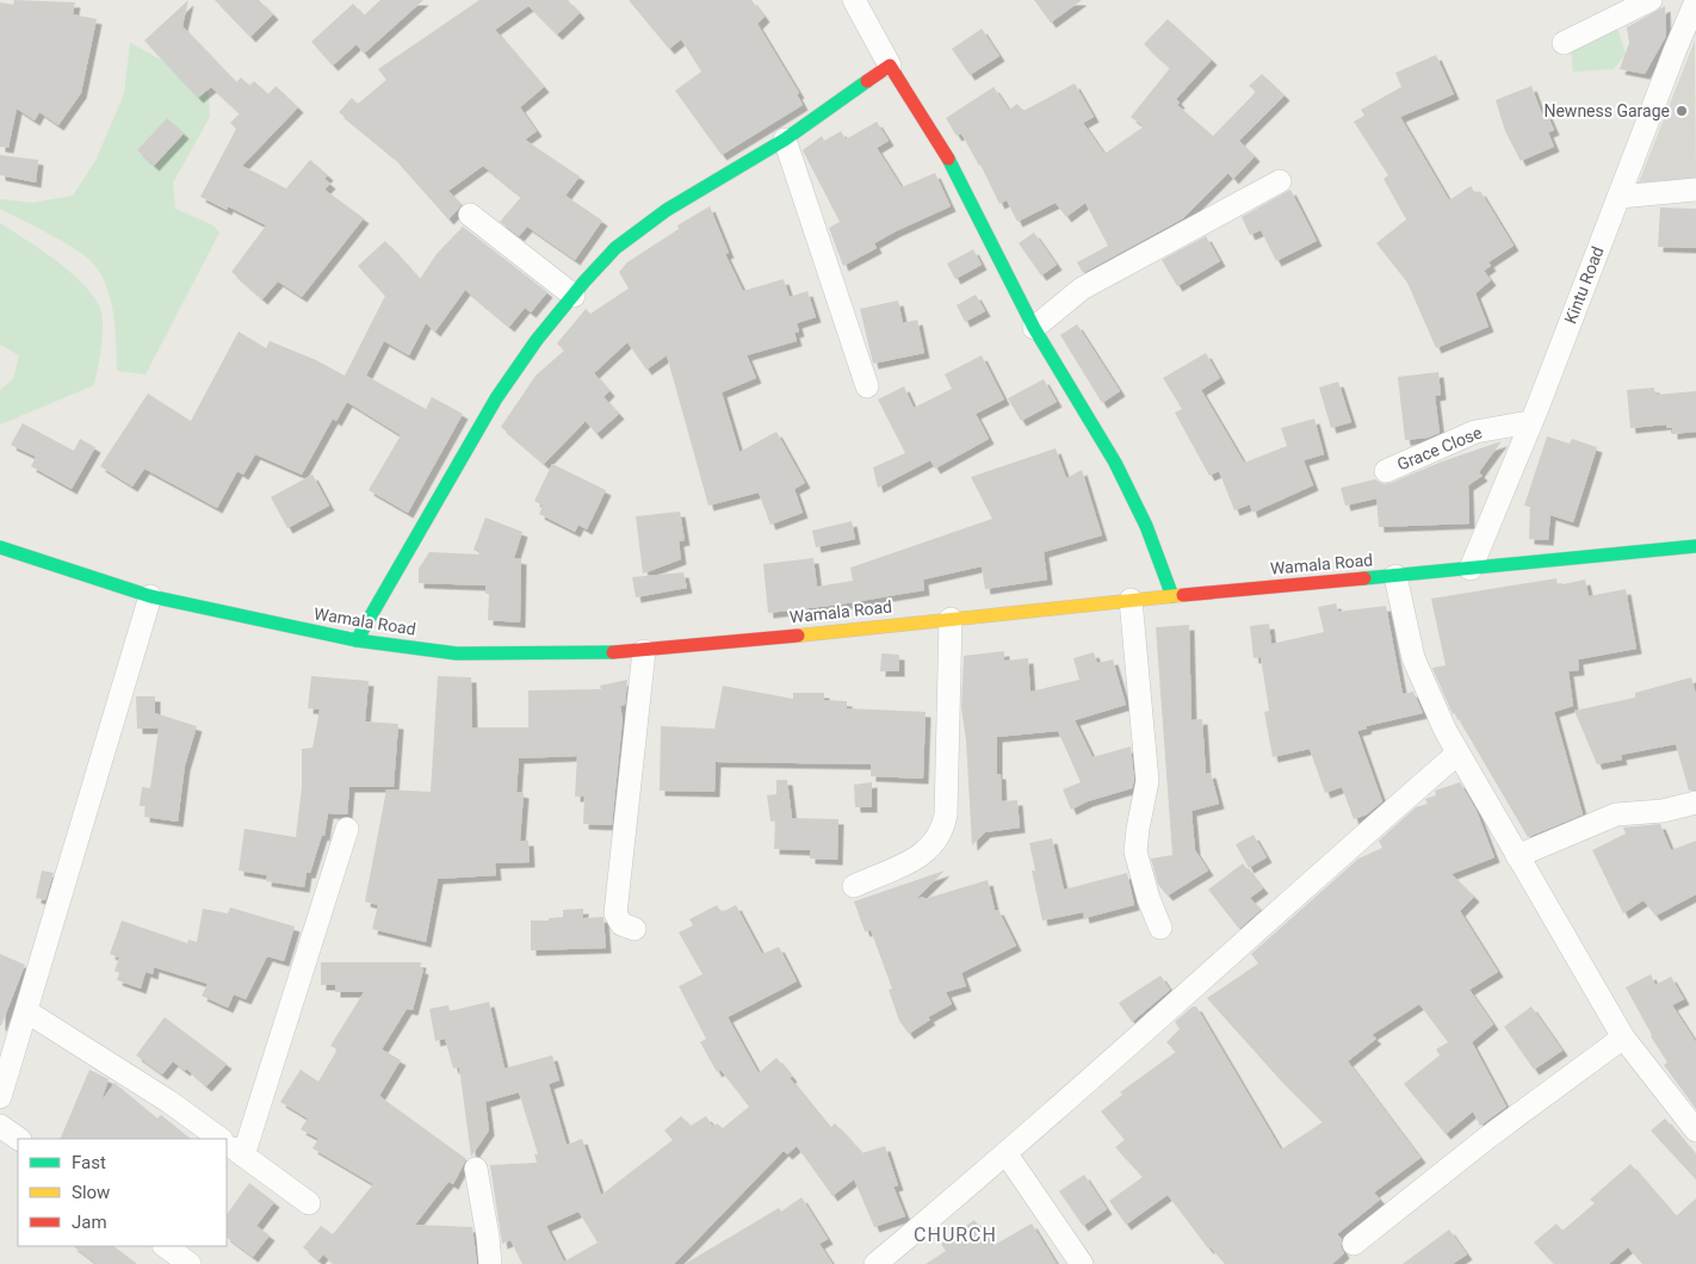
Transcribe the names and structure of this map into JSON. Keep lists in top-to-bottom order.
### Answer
{
  "streets": {
    "street": ["Kintu Road", "Grace Close", "Wamala Road"]
  },
  "crossings": [
    ["Kintu Road", "Grace Close"],
    ["Kintu Road", "Wamala Road"]
  ],
  "districts": ["CHURCH"],
  "places": ["Newness Garage"],
  "legend": ["Fast", "Slow", "Jam"]
}
